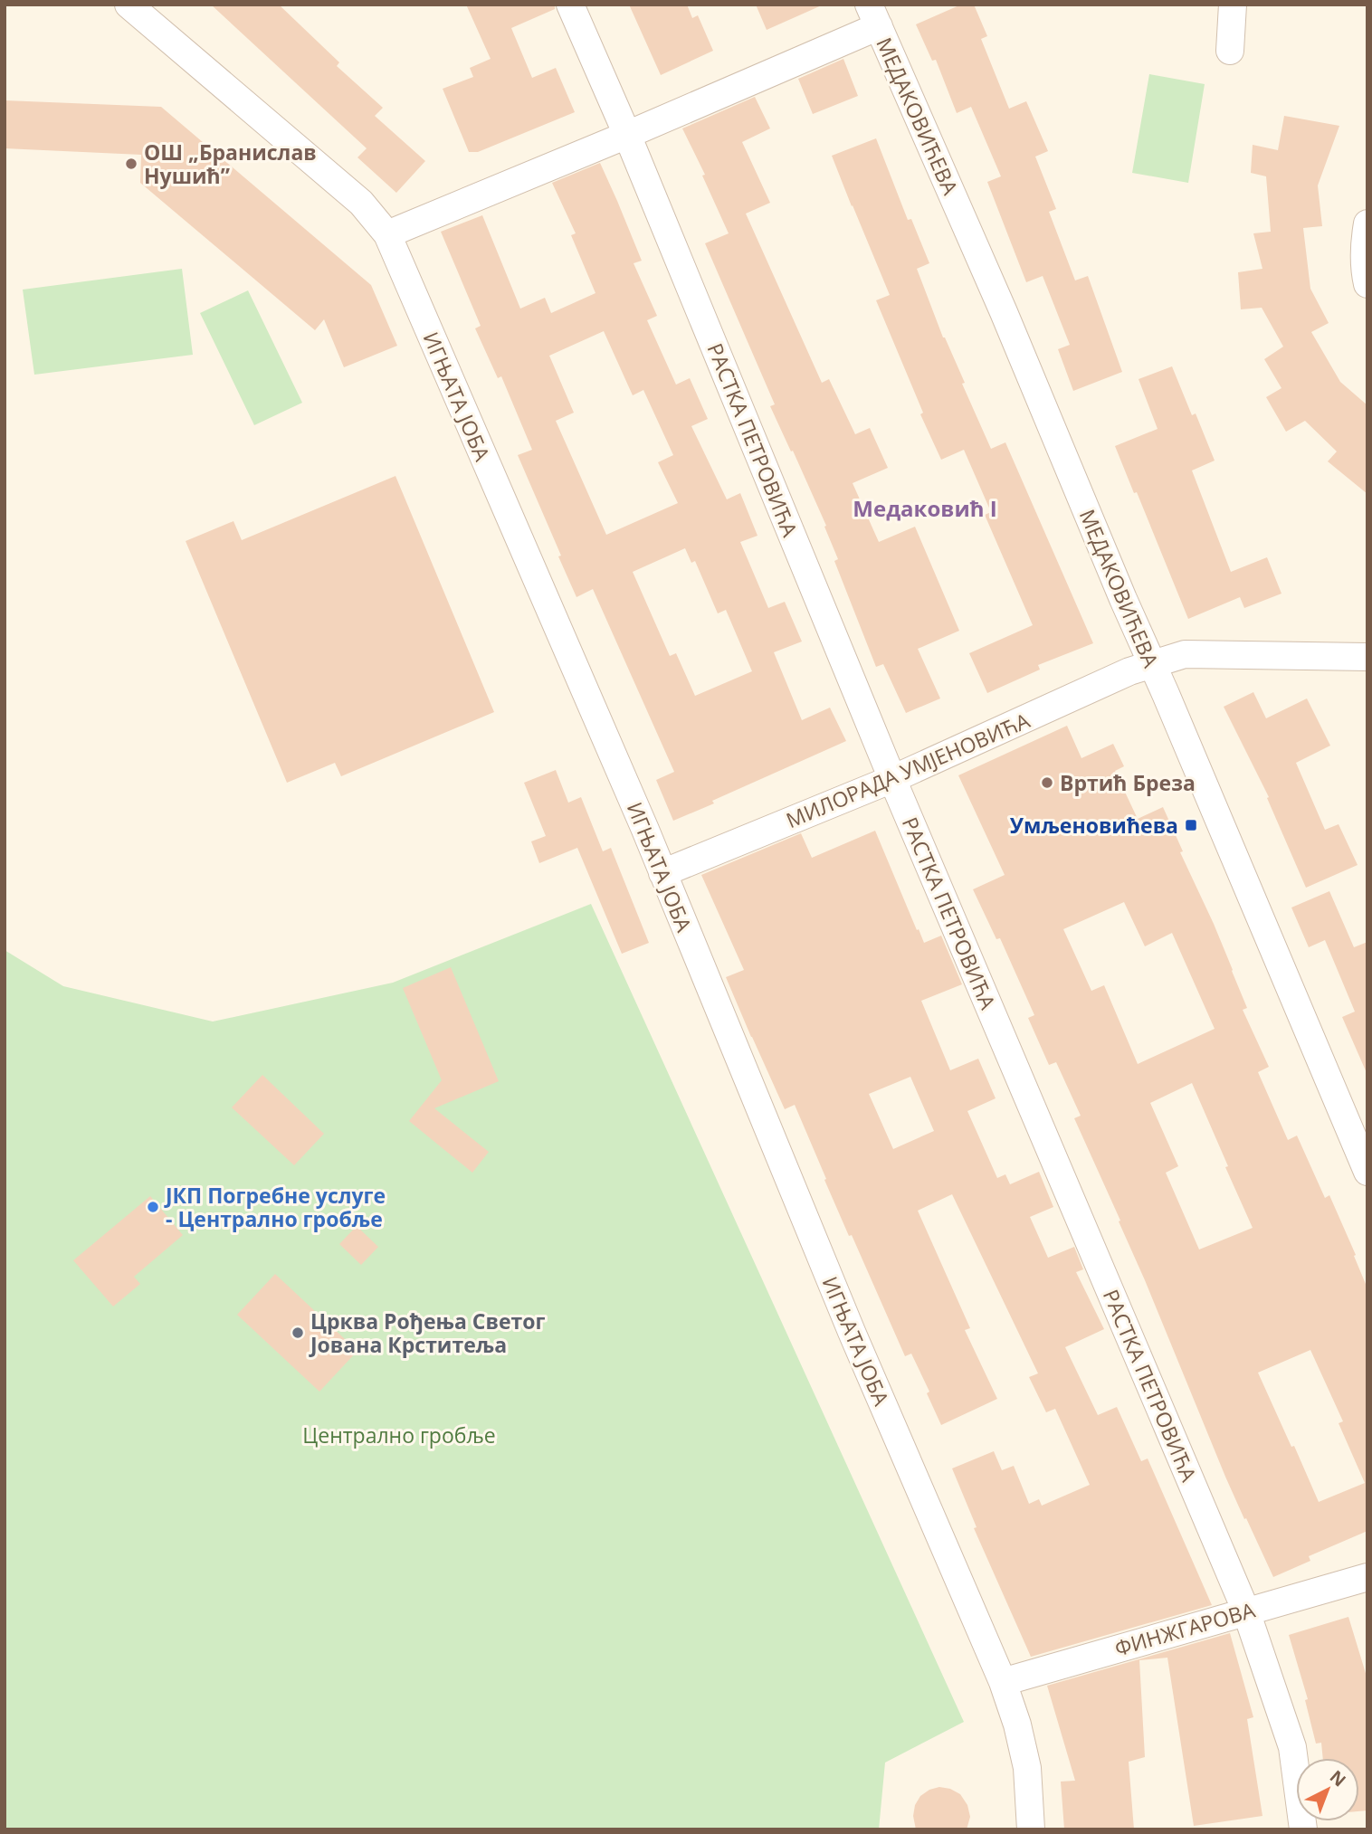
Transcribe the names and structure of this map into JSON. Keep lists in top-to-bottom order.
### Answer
{
  "streets": {
    "street": [
      "МЕДАКОВИЋЕВА",
      "ИГЊАТА ЈОБА",
      "РАСТКА ПЕТРОВИЋА",
      "МИЛОРАДА УМЈЕНОВИЋА",
      "ФИНЖГАРОВА"
    ]
  },
  "crossings": [
    ["МЕДАКОВИЋЕВА", "МИЛОРАДА УМЈЕНОВИЋА"],
    ["ИГЊАТА ЈОБА", "МИЛОРАДА УМЈЕНОВИЋА"],
    ["ИГЊАТА ЈОБА", "ФИНЖГАРОВА"],
    ["РАСТКА ПЕТРОВИЋА", "МИЛОРАДА УМЈЕНОВИЋА"],
    ["РАСТКА ПЕТРОВИЋА", "ФИНЖГАРОВА"]
  ],
  "districts": ["Медаковић I"],
  "parks": ["Централно гробље"],
  "places": {
    "other": [
      "ОШ „Бранислав Нушић”",
      "Вртић Бреза",
      "ЈКП Погребне услуге - Централно гробље",
      "Црква Рођења Светог Јована Крститеља"
    ],
    "transit": ["Умљеновићева"]
  },
  "north": "top right"
}
